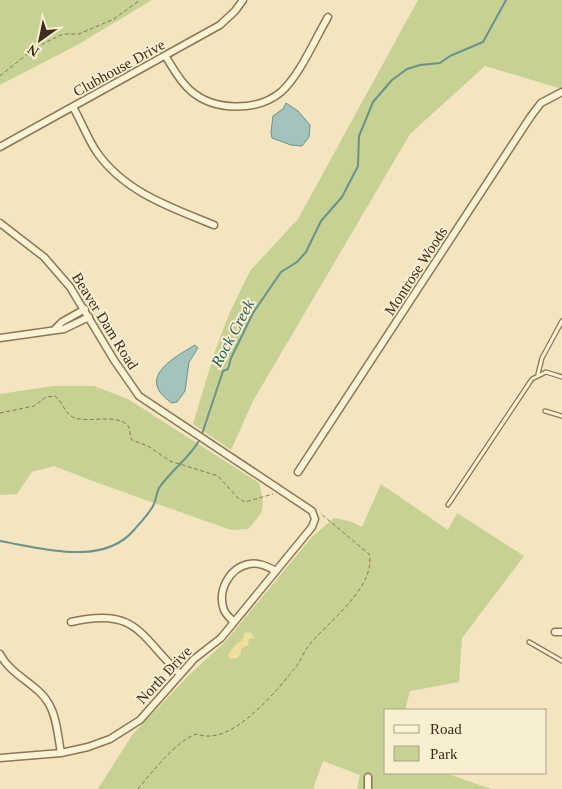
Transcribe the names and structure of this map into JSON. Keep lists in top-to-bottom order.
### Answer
{
  "streets": {
    "street": [
      "Clubhouse Drive",
      "Montrose Woods",
      "Beaver Dam Road",
      "North Drive"
    ]
  },
  "crossings": [
    ["Beaver Dam Road", "North Drive"]
  ],
  "water": ["Rock Creek"],
  "legend": ["Road", "Park"],
  "north": "bottom left"
}
